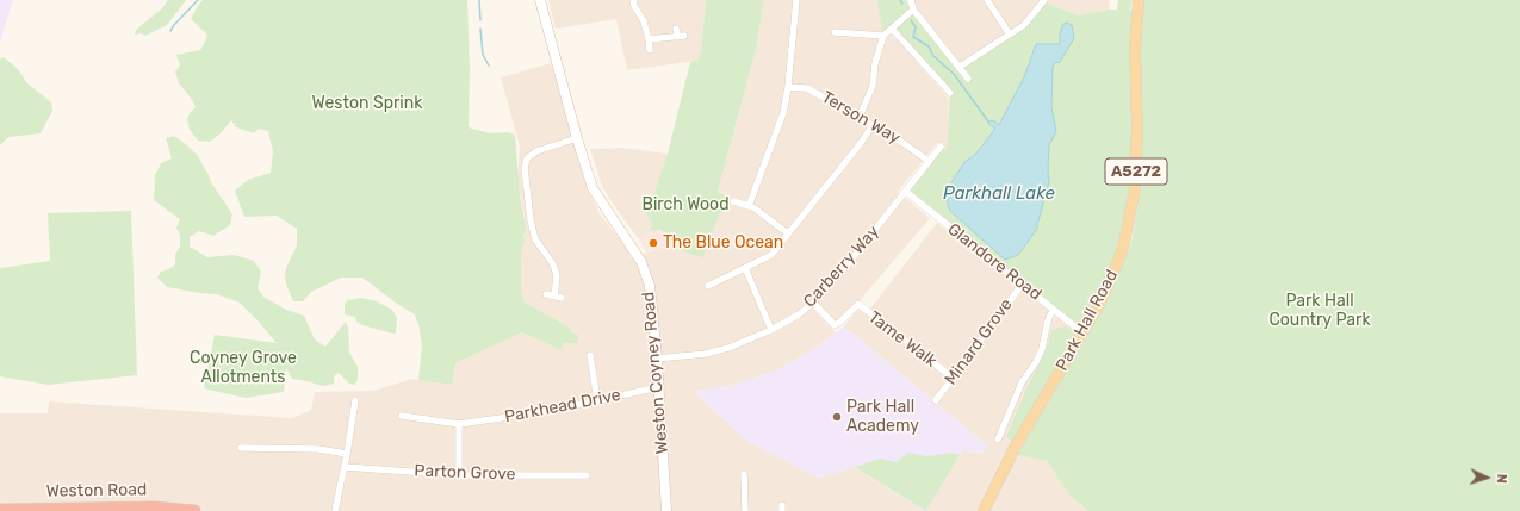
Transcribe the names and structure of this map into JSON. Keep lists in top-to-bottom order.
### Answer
{
  "streets": {
    "highway": ["Weston Road"],
    "main road": ["A5272", "Park Hall Road"],
    "street": [
      "Terson Way",
      "Glandore Road",
      "Carberry Way",
      "Tame Walk",
      "Minard Grove",
      "Weston Coyney Road",
      "Parkhead Drive",
      "Parton Grove"
    ]
  },
  "crossings": [
    ["Terson Way", "Carberry Way"],
    ["Glandore Road", "Carberry Way"],
    ["Glandore Road", "Park Hall Road"],
    ["Glandore Road", "Minard Grove"],
    ["Carberry Way", "Tame Walk"],
    ["Carberry Way", "Weston Coyney Road"],
    ["Tame Walk", "Minard Grove"],
    ["Weston Coyney Road", "Parkhead Drive"]
  ],
  "water": ["Parkhall Lake"],
  "parks": [
    "Weston Sprink",
    "Birch Wood",
    "Park Hall Country Park",
    "Coyney Grove Allotments"
  ],
  "places": ["The Blue Ocean", "Park Hall Academy"],
  "north": "right"
}
